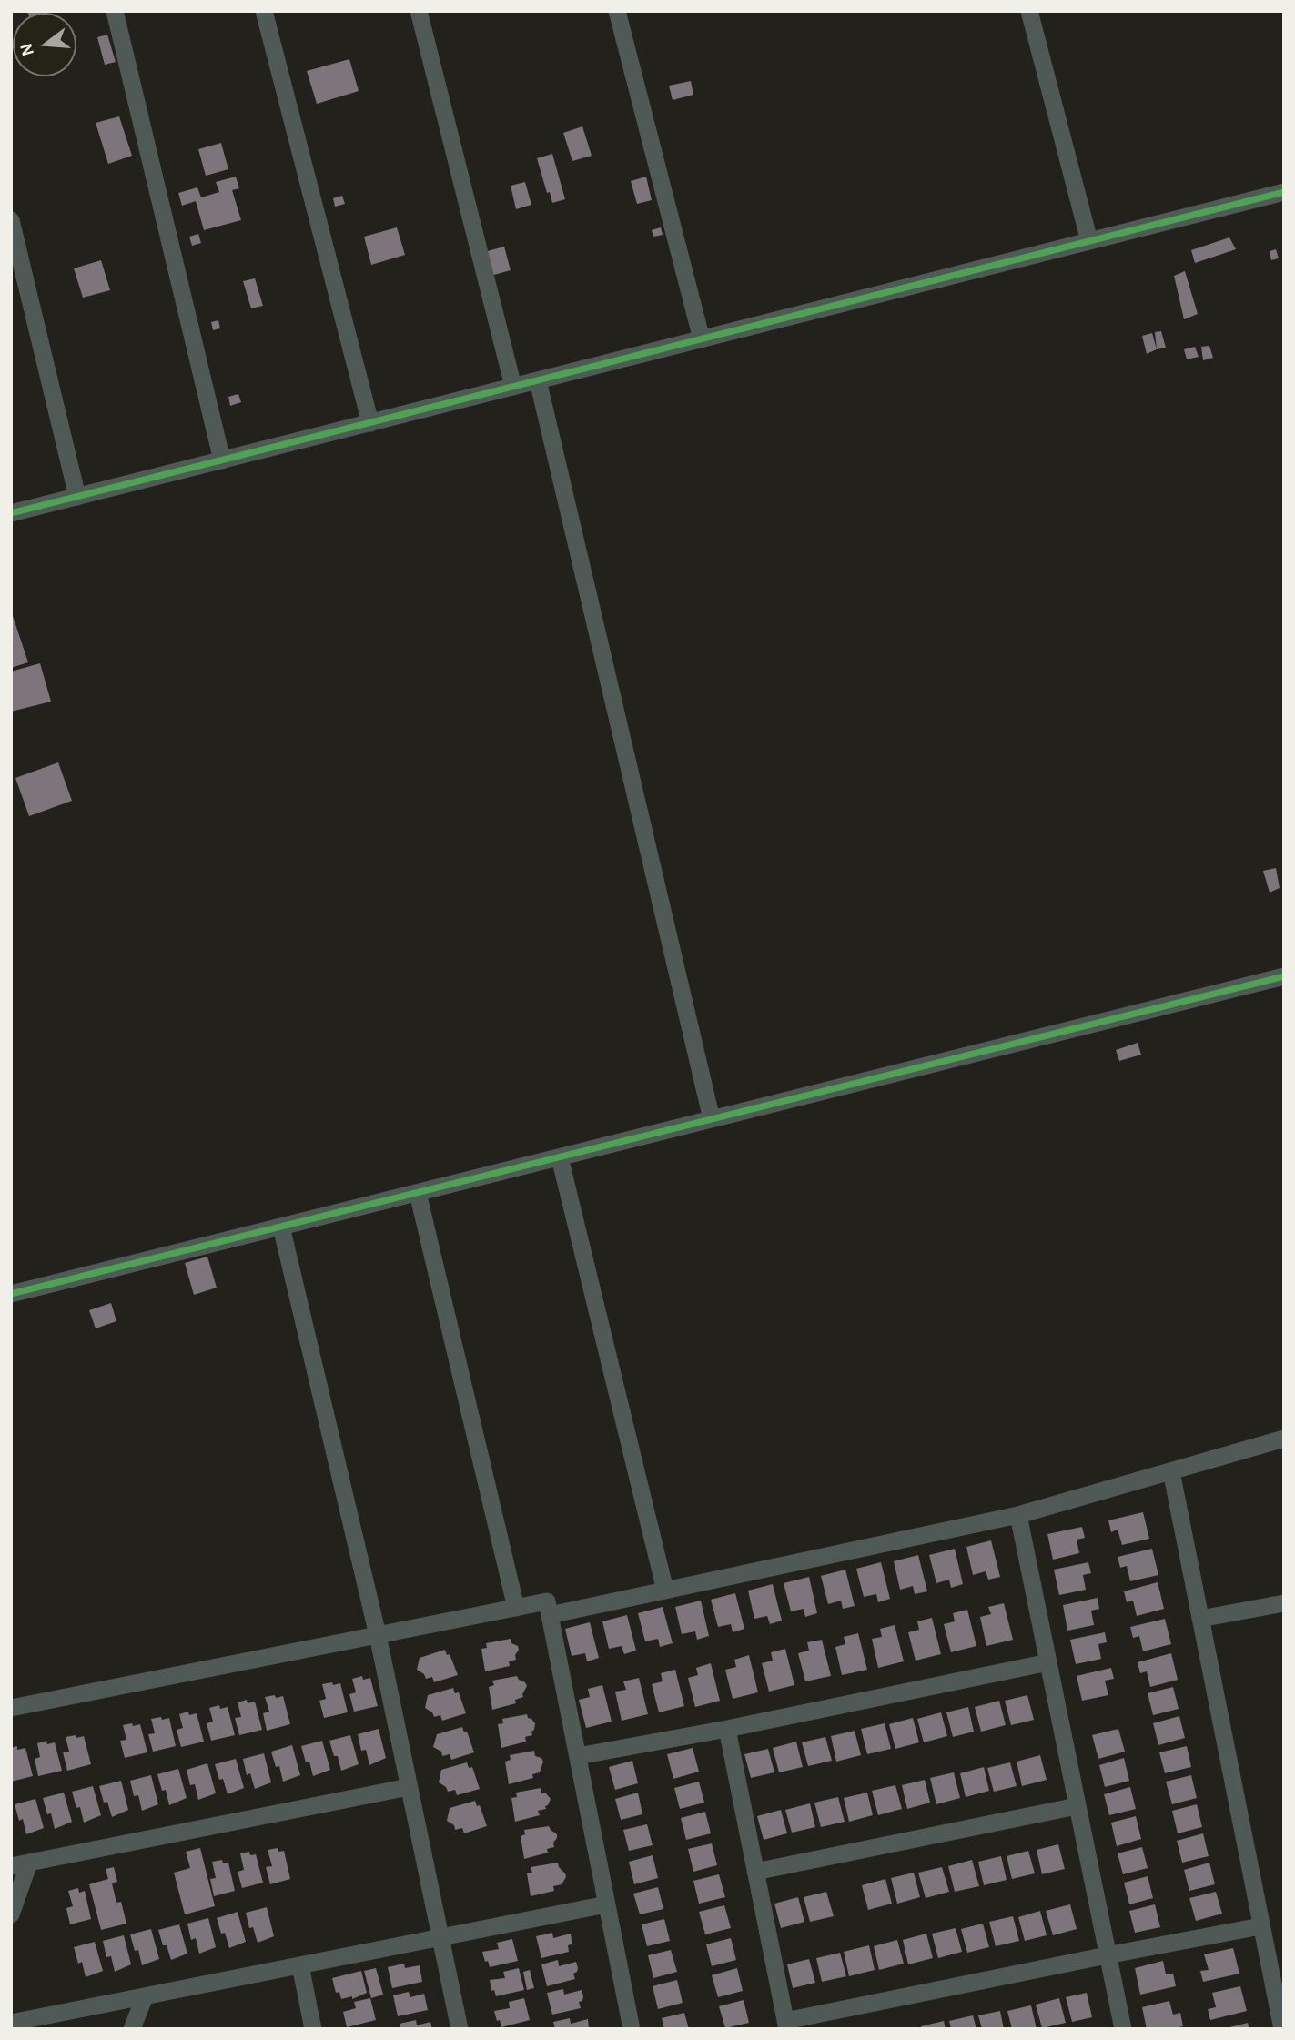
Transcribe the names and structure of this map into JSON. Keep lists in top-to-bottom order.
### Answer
{
  "north": "left"
}
